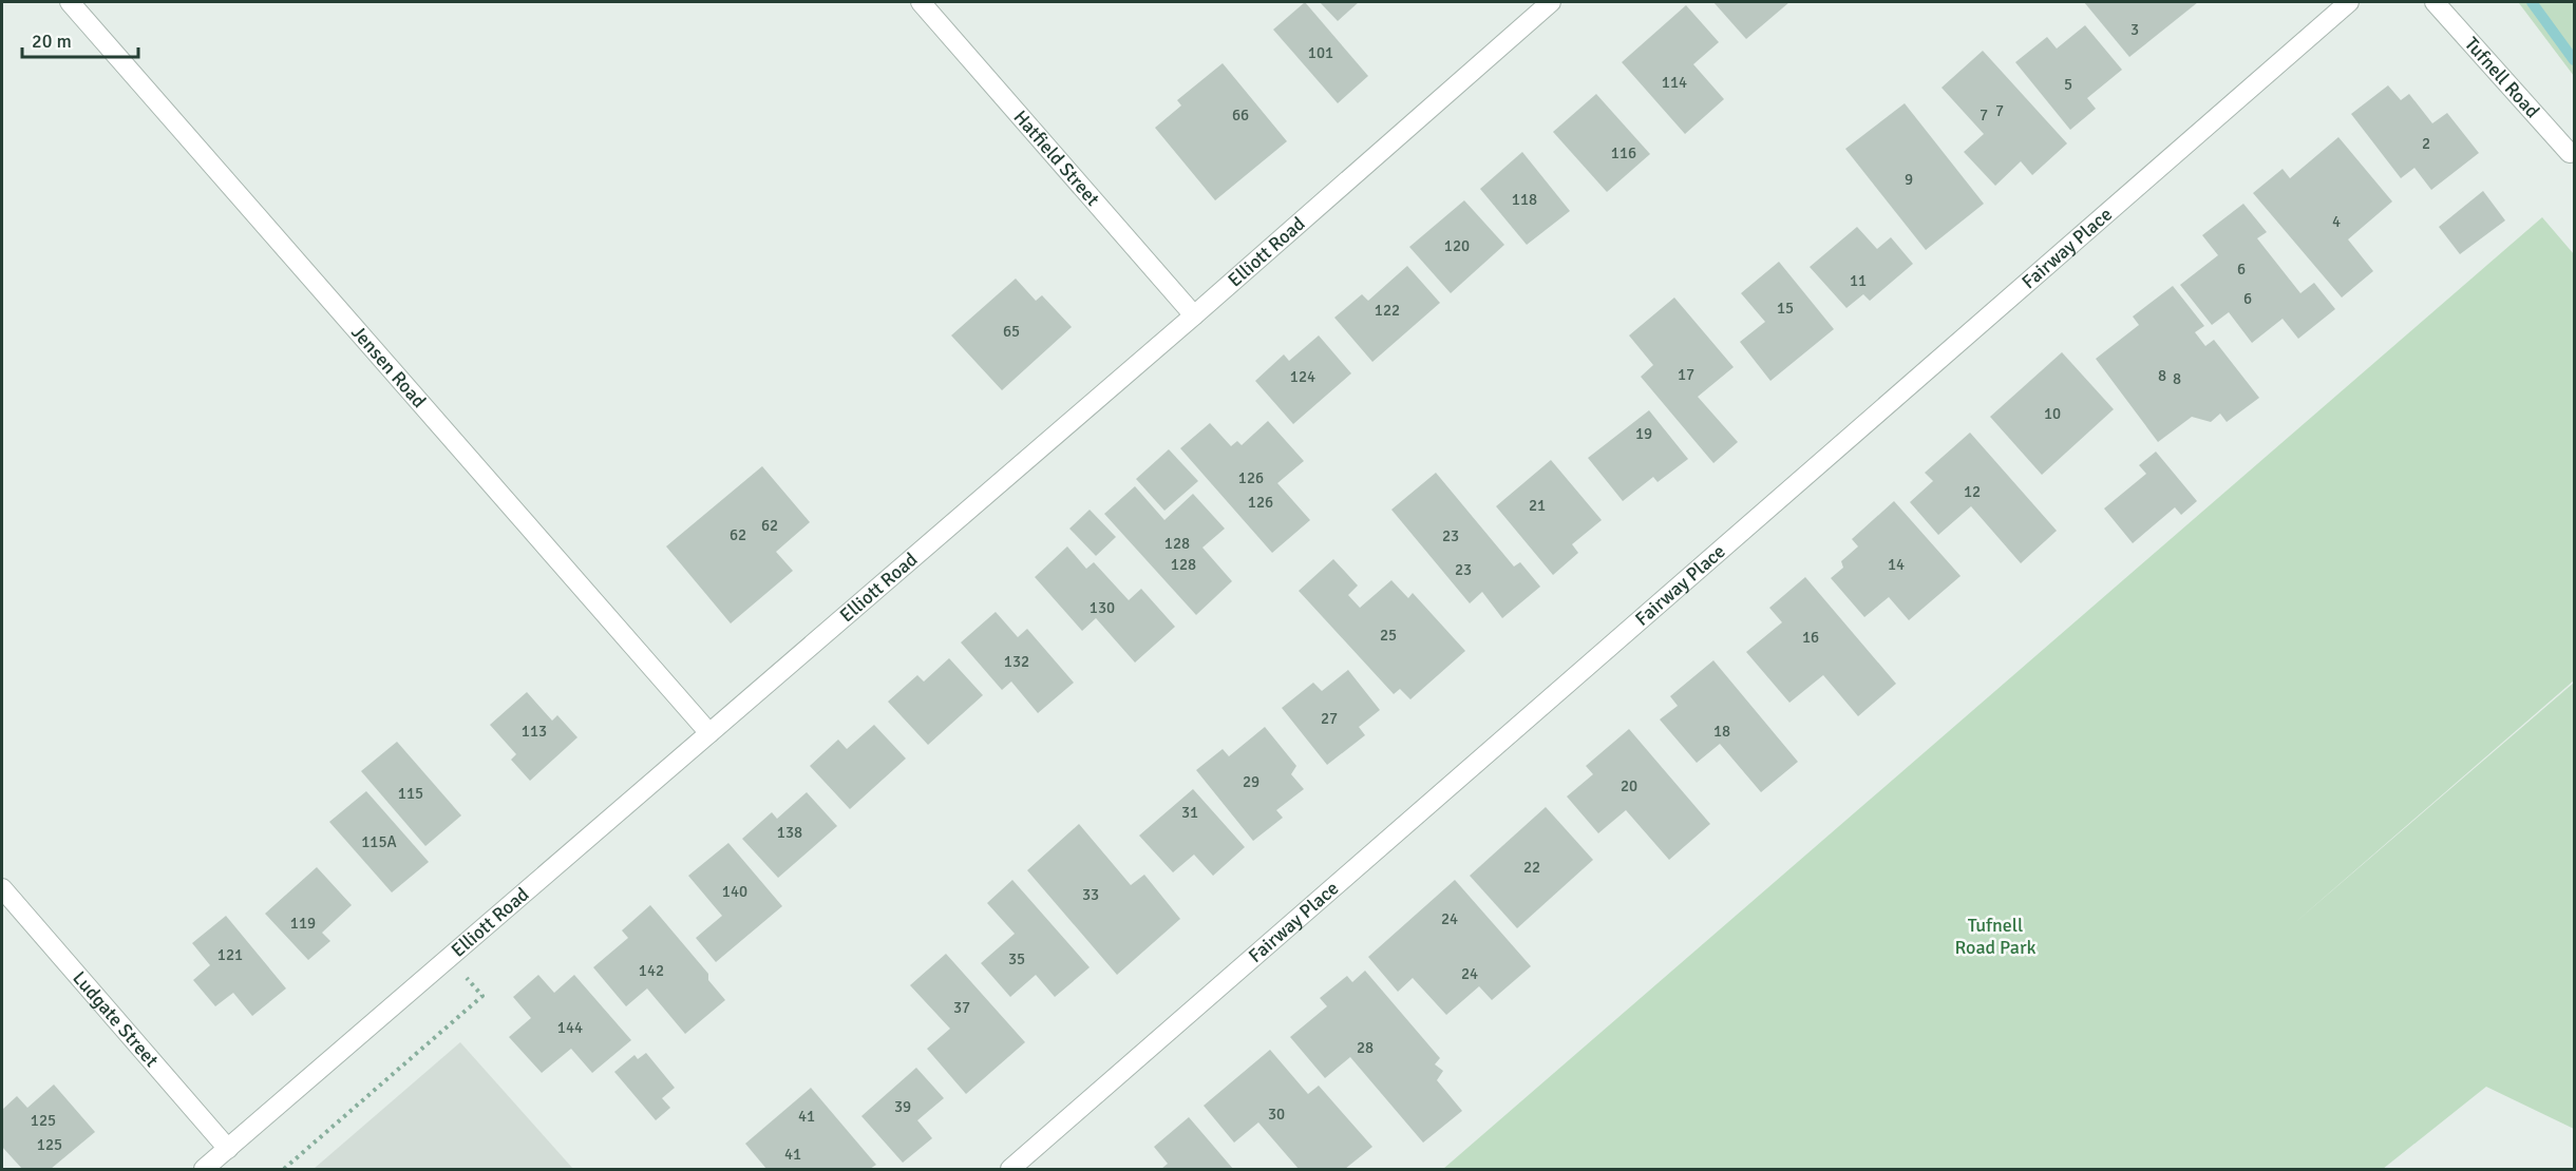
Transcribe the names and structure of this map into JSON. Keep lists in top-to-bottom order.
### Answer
{
  "streets": {
    "street": [
      "Tufnell Road",
      "Hatfield Street",
      "Fairway Place",
      "Elliott Road",
      "Jensen Road",
      "Ludgate Street"
    ]
  },
  "crossings": [
    ["Hatfield Street", "Elliott Road"],
    ["Elliott Road", "Jensen Road"],
    ["Elliott Road", "Ludgate Street"]
  ],
  "parks": ["Tufnell Road Park"],
  "house_numbers": [
    "3",
    "101",
    "114",
    "5",
    "7",
    "66",
    "7",
    "2",
    "116",
    "9",
    "118",
    "4",
    "120",
    "6",
    "11",
    "6",
    "15",
    "122",
    "65",
    "17",
    "8",
    "124",
    "8",
    "10",
    "19",
    "126",
    "12",
    "126",
    "21",
    "62",
    "62",
    "23",
    "128",
    "128",
    "14",
    "23",
    "130",
    "25",
    "16",
    "132",
    "27",
    "113",
    "18",
    "29",
    "20",
    "115",
    "31",
    "138",
    "115A",
    "22",
    "140",
    "33",
    "24",
    "119",
    "121",
    "35",
    "142",
    "24",
    "37",
    "144",
    "28",
    "39",
    "30",
    "41",
    "125",
    "125",
    "41"
  ],
  "scale_bar": "20 m"
}
